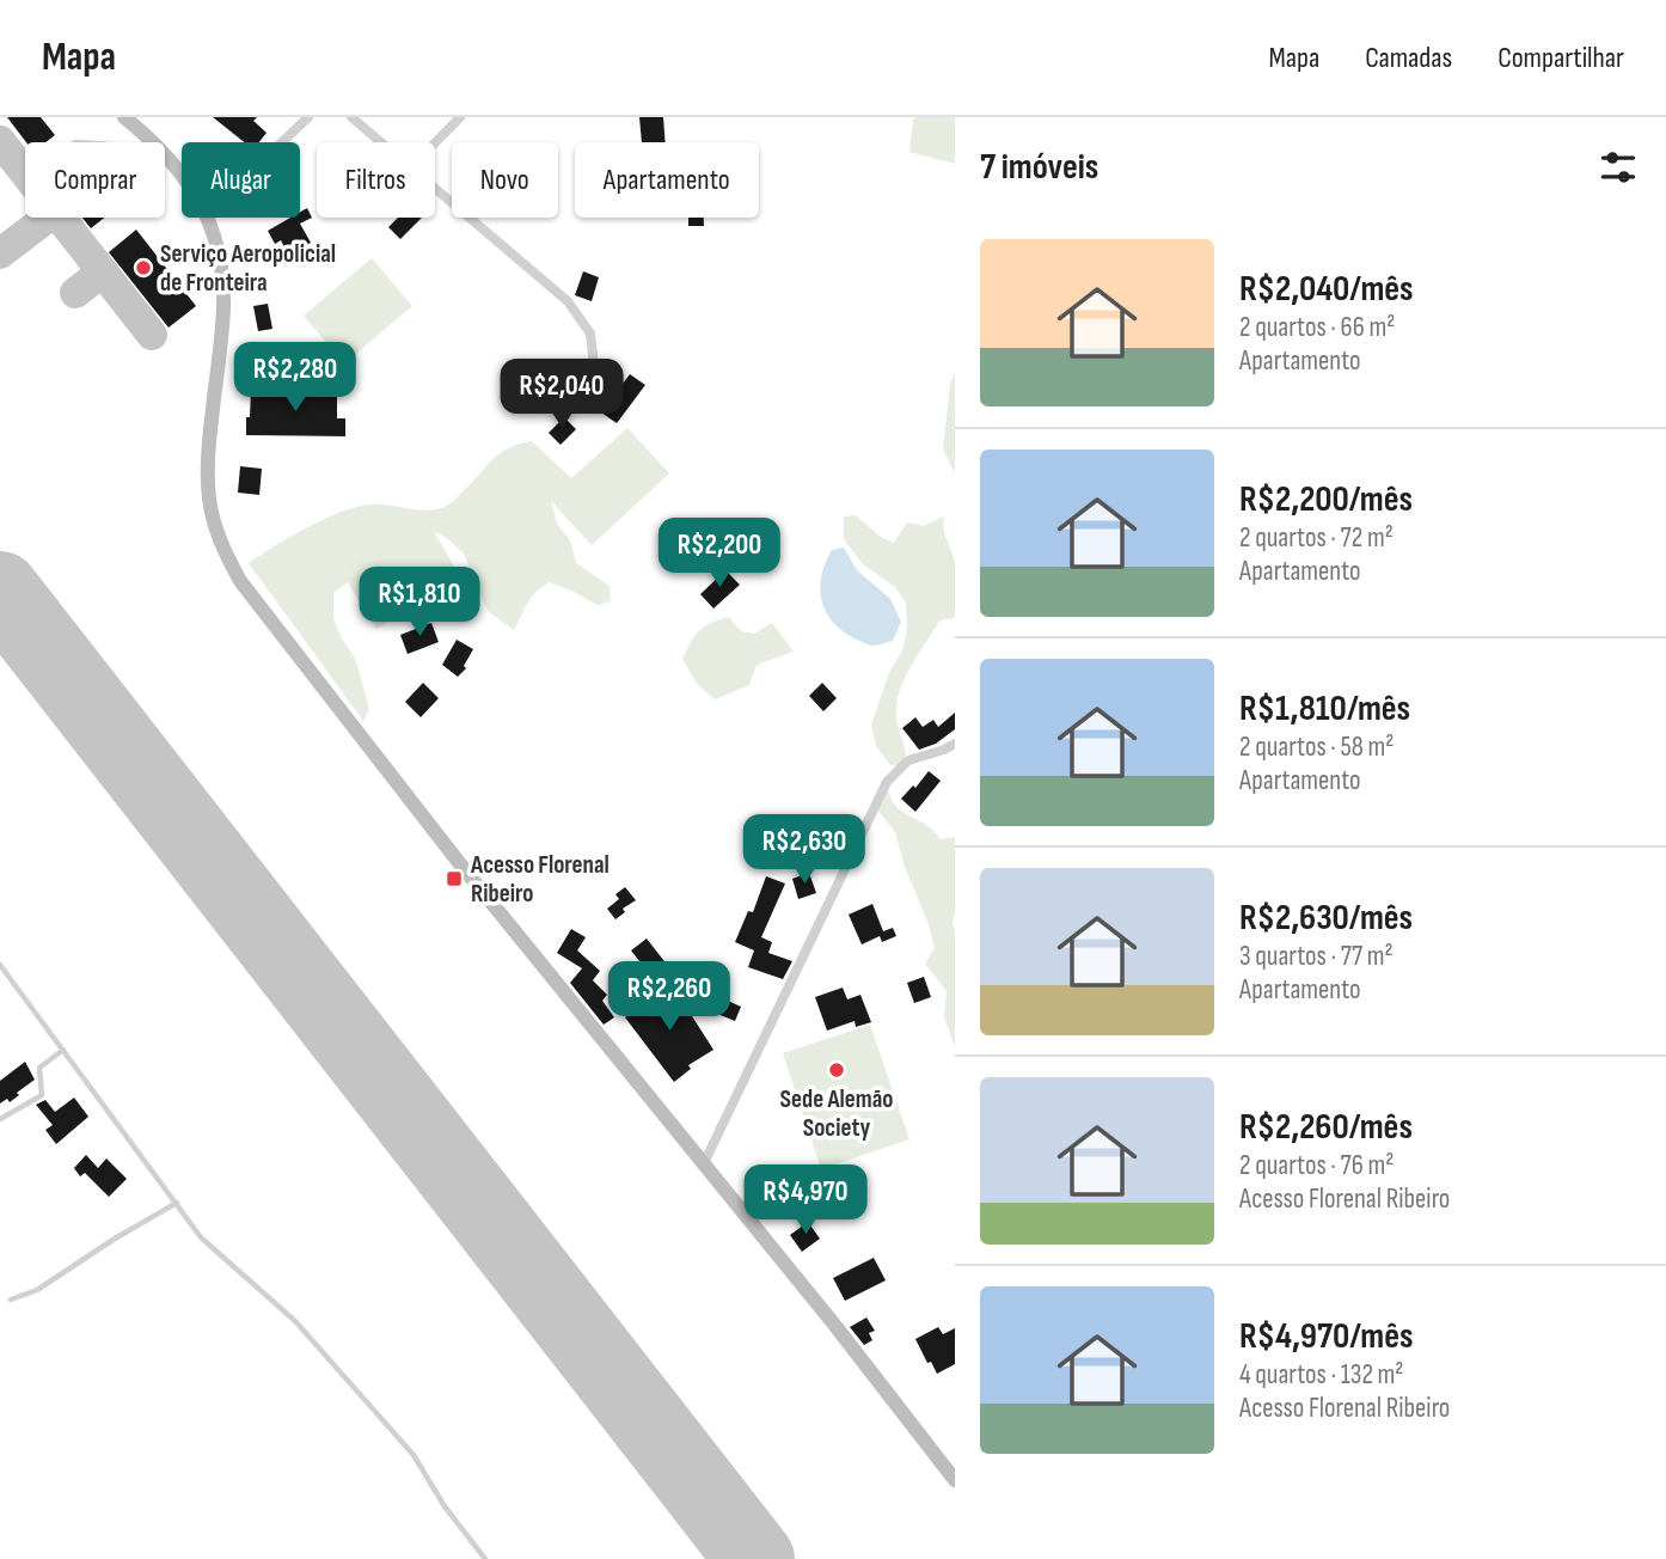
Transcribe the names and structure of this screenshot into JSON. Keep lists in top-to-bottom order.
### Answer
{
  "places": {
    "other": ["Serviço Aeropolicial de Fronteira", "Sede Alemão Society"],
    "transit": ["Acesso Florenal Ribeiro"]
  },
  "page": {
    "header": "Mapa",
    "nav": ["Mapa", "Camadas", "Compartilhar"],
    "heading": "7 imóveis",
    "chip": [
      "Comprar",
      "Alugar",
      "Filtros",
      "Novo",
      "Apartamento"
    ],
    "list": [
      {
        "name": "R$2,040/mês",
        "note": "2 quartos · 66 m² · Apartamento"
      },
      {
        "name": "R$2,200/mês",
        "note": "2 quartos · 72 m² · Apartamento"
      },
      {
        "name": "R$1,810/mês",
        "note": "2 quartos · 58 m² · Apartamento"
      },
      {
        "name": "R$2,630/mês",
        "note": "3 quartos · 77 m² · Apartamento"
      },
      {
        "name": "R$2,260/mês",
        "note": "2 quartos · 76 m² · Acesso Florenal Ribeiro"
      },
      {
        "name": "R$4,970/mês",
        "note": "4 quartos · 132 m² · Acesso Florenal Ribeiro"
      }
    ],
    "price": [
      "R$2,280",
      "R$2,040",
      "R$2,200",
      "R$1,810",
      "R$2,630",
      "R$2,260",
      "R$4,970"
    ]
  }
}
